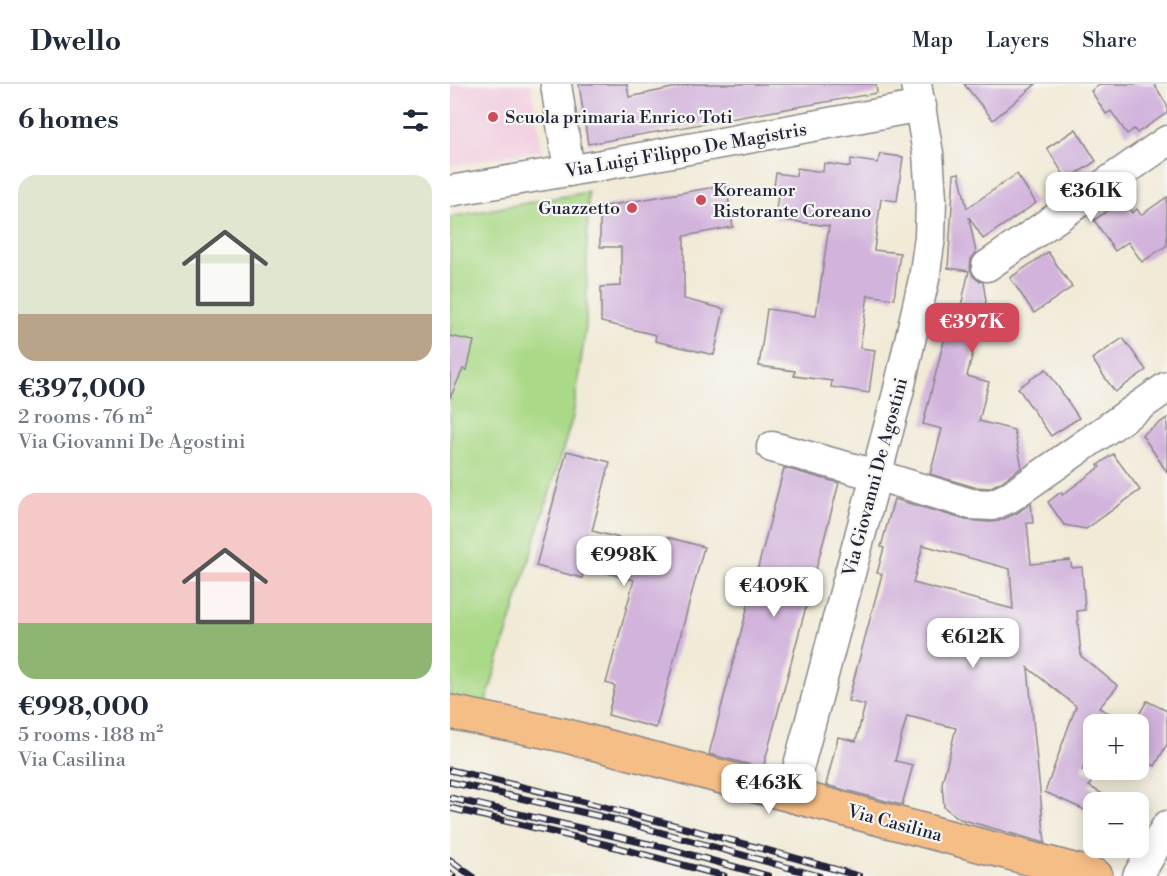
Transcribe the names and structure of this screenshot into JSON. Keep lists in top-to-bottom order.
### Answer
{
  "streets": {
    "main road": ["Via Casilina"],
    "street": ["Via Luigi Filippo De Magistris", "Via Giovanni De Agostini"]
  },
  "crossings": [
    ["Via Luigi Filippo De Magistris", "Via Giovanni De Agostini"],
    ["Via Giovanni De Agostini", "Via Casilina"]
  ],
  "places": ["Scuola primaria Enrico Toti", "Koreamor Ristorante Coreano", "Guazzetto"],
  "page": {
    "header": "Dwello",
    "nav": ["Map", "Layers", "Share"],
    "heading": "6 homes",
    "list": [
      {
        "name": "€397,000",
        "note": "2 rooms · 76 m² · Via Giovanni De Agostini"
      },
      {
        "name": "€998,000",
        "note": "5 rooms · 188 m² · Via Casilina"
      }
    ],
    "price": [
      "€361K",
      "€397K",
      "€998K",
      "€409K",
      "€612K",
      "€463K"
    ],
    "map_buttons": ["+", "−"]
  }
}
